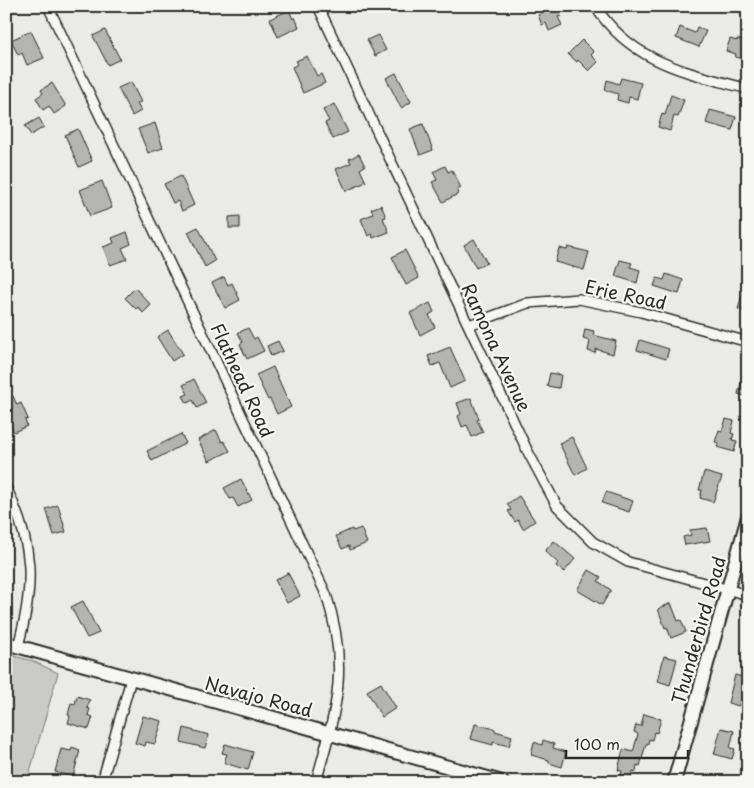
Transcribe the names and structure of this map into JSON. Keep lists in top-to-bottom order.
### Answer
{
  "streets": {
    "main road": ["Thunderbird Road", "Navajo Road"],
    "street": ["Erie Road", "Ramona Avenue", "Flathead Road"]
  },
  "crossings": [
    ["Erie Road", "Ramona Avenue"],
    ["Ramona Avenue", "Thunderbird Road"],
    ["Flathead Road", "Navajo Road"]
  ],
  "scale_bar": "100 m"
}
